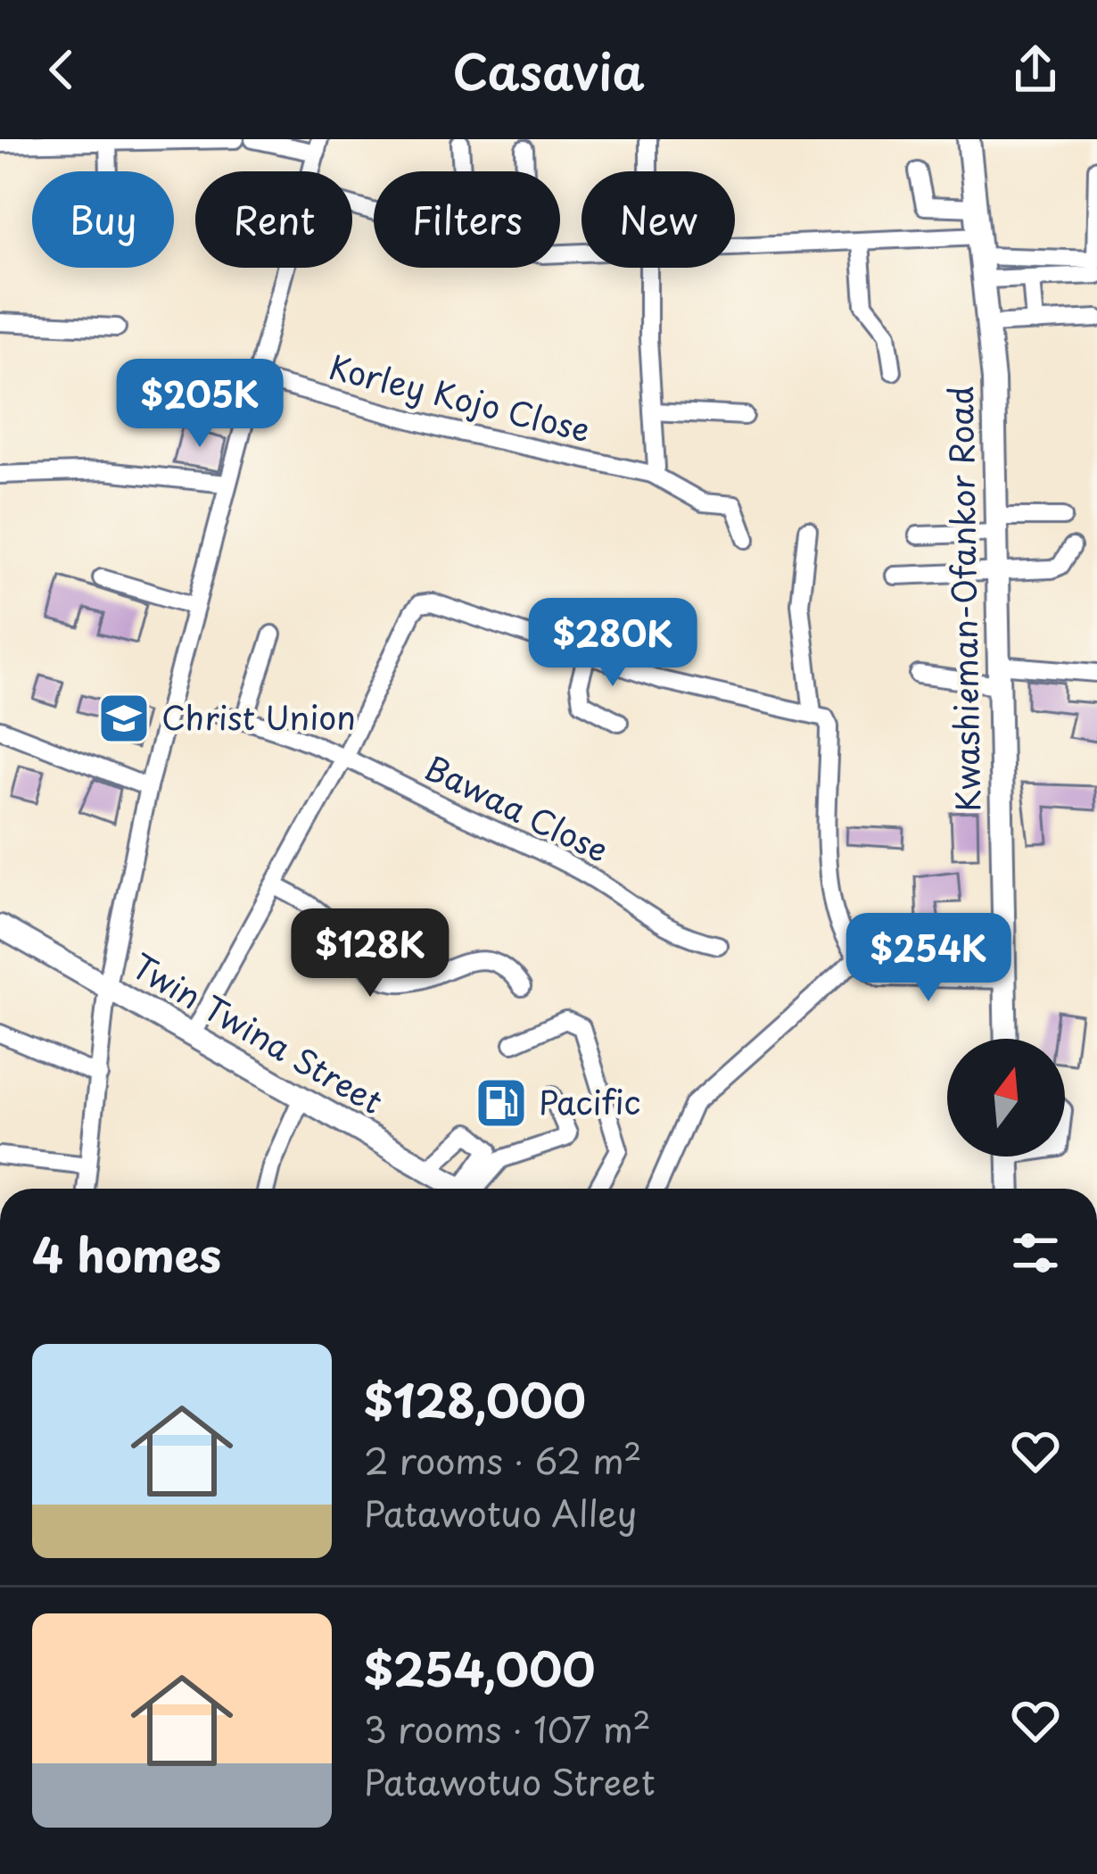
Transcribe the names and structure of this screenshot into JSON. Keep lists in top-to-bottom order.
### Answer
{
  "streets": {
    "main road": ["Kwashieman-Ofankor Road", "Twin Twina Street"],
    "street": ["Korley Kojo Close", "Bawaa Close"]
  },
  "places": {
    "school or university": ["Christ Union"],
    "fuel station": ["Pacific"]
  },
  "north": "top",
  "page": {
    "header": "Casavia",
    "chip": [
      "Buy",
      "Rent",
      "Filters",
      "New"
    ],
    "price": [
      "$205K",
      "$280K",
      "$128K",
      "$254K"
    ],
    "heading": "4 homes",
    "list": [
      {
        "name": "$128,000",
        "note": "2 rooms · 62 m² · Patawotuo Alley"
      },
      {
        "name": "$254,000",
        "note": "3 rooms · 107 m² · Patawotuo Street"
      }
    ]
  }
}
